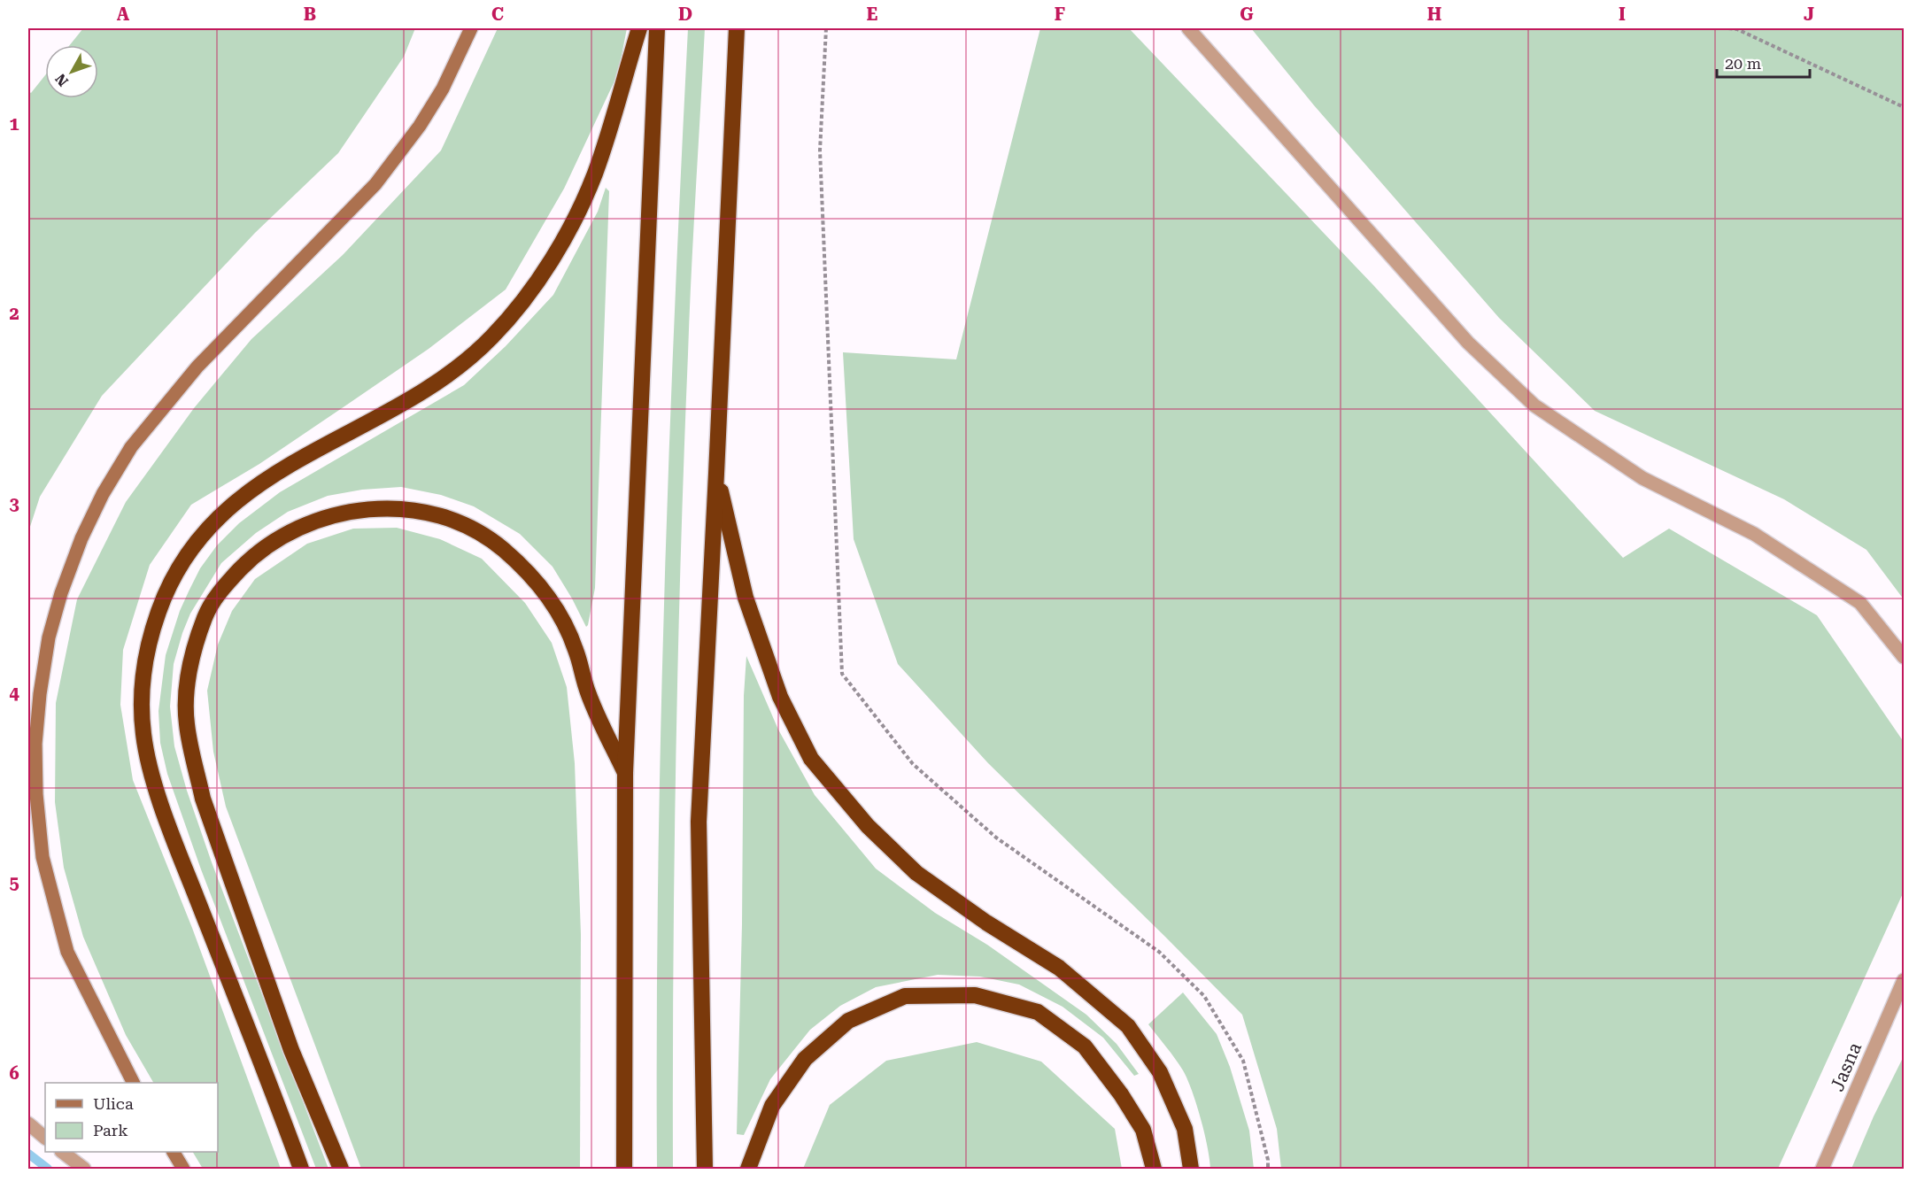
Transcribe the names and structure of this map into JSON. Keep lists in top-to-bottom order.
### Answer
{
  "streets": {
    "street": ["Jasna"]
  },
  "legend": ["Ulica", "Park"],
  "scale_bar": "20 m",
  "north": "bottom left",
  "grid": {
    "columns": [
      "A",
      "B",
      "C",
      "D",
      "E",
      "F",
      "G",
      "H",
      "I",
      "J"
    ],
    "rows": [
      "1",
      "2",
      "3",
      "4",
      "5",
      "6"
    ]
  }
}
